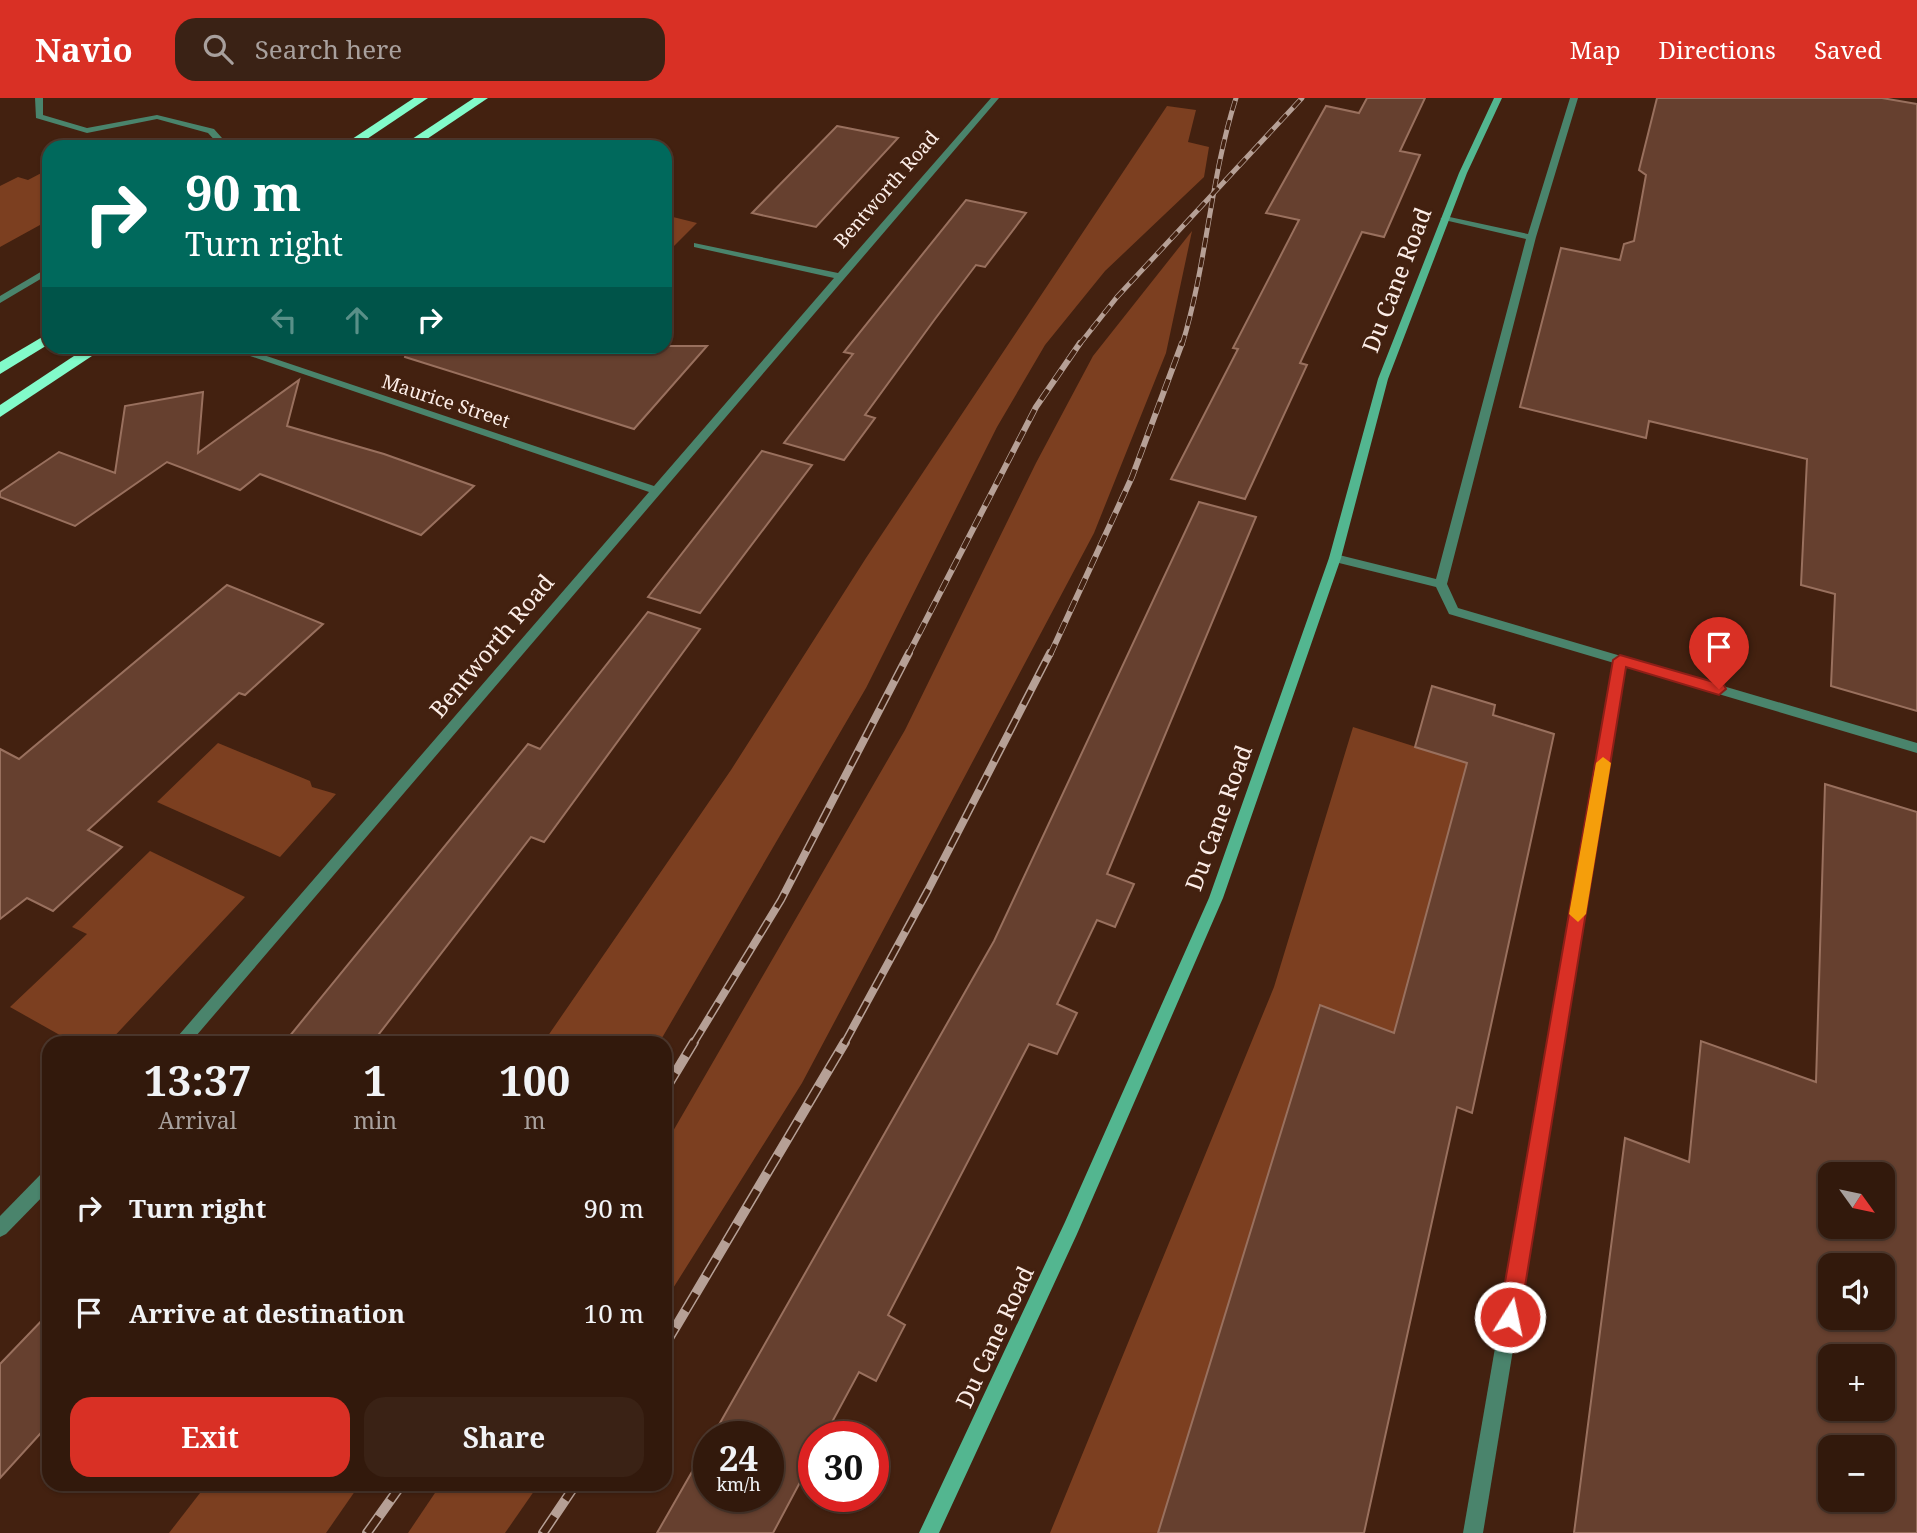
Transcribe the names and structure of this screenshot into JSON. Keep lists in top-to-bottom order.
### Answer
{
  "streets": {
    "street": ["Bentworth Road", "Du Cane Road", "Maurice Street"]
  },
  "crossings": [
    ["Bentworth Road", "Maurice Street"]
  ],
  "north": "bottom right",
  "page": {
    "header": "Navio",
    "search": "Search here",
    "nav": ["Map", "Directions", "Saved"],
    "turn": ["90 m", "Turn right"],
    "eta": [
      "13:37",
      "Arrival",
      "1",
      "min",
      "100",
      "m"
    ],
    "list": [
      {
        "name": "Turn right",
        "value": "90 m"
      },
      {
        "name": "Arrive at destination",
        "value": "10 m"
      }
    ],
    "map_buttons": ["+", "−"],
    "buttons": ["Exit", "Share"],
    "speed": "24 km/h",
    "limit": "30"
  }
}
